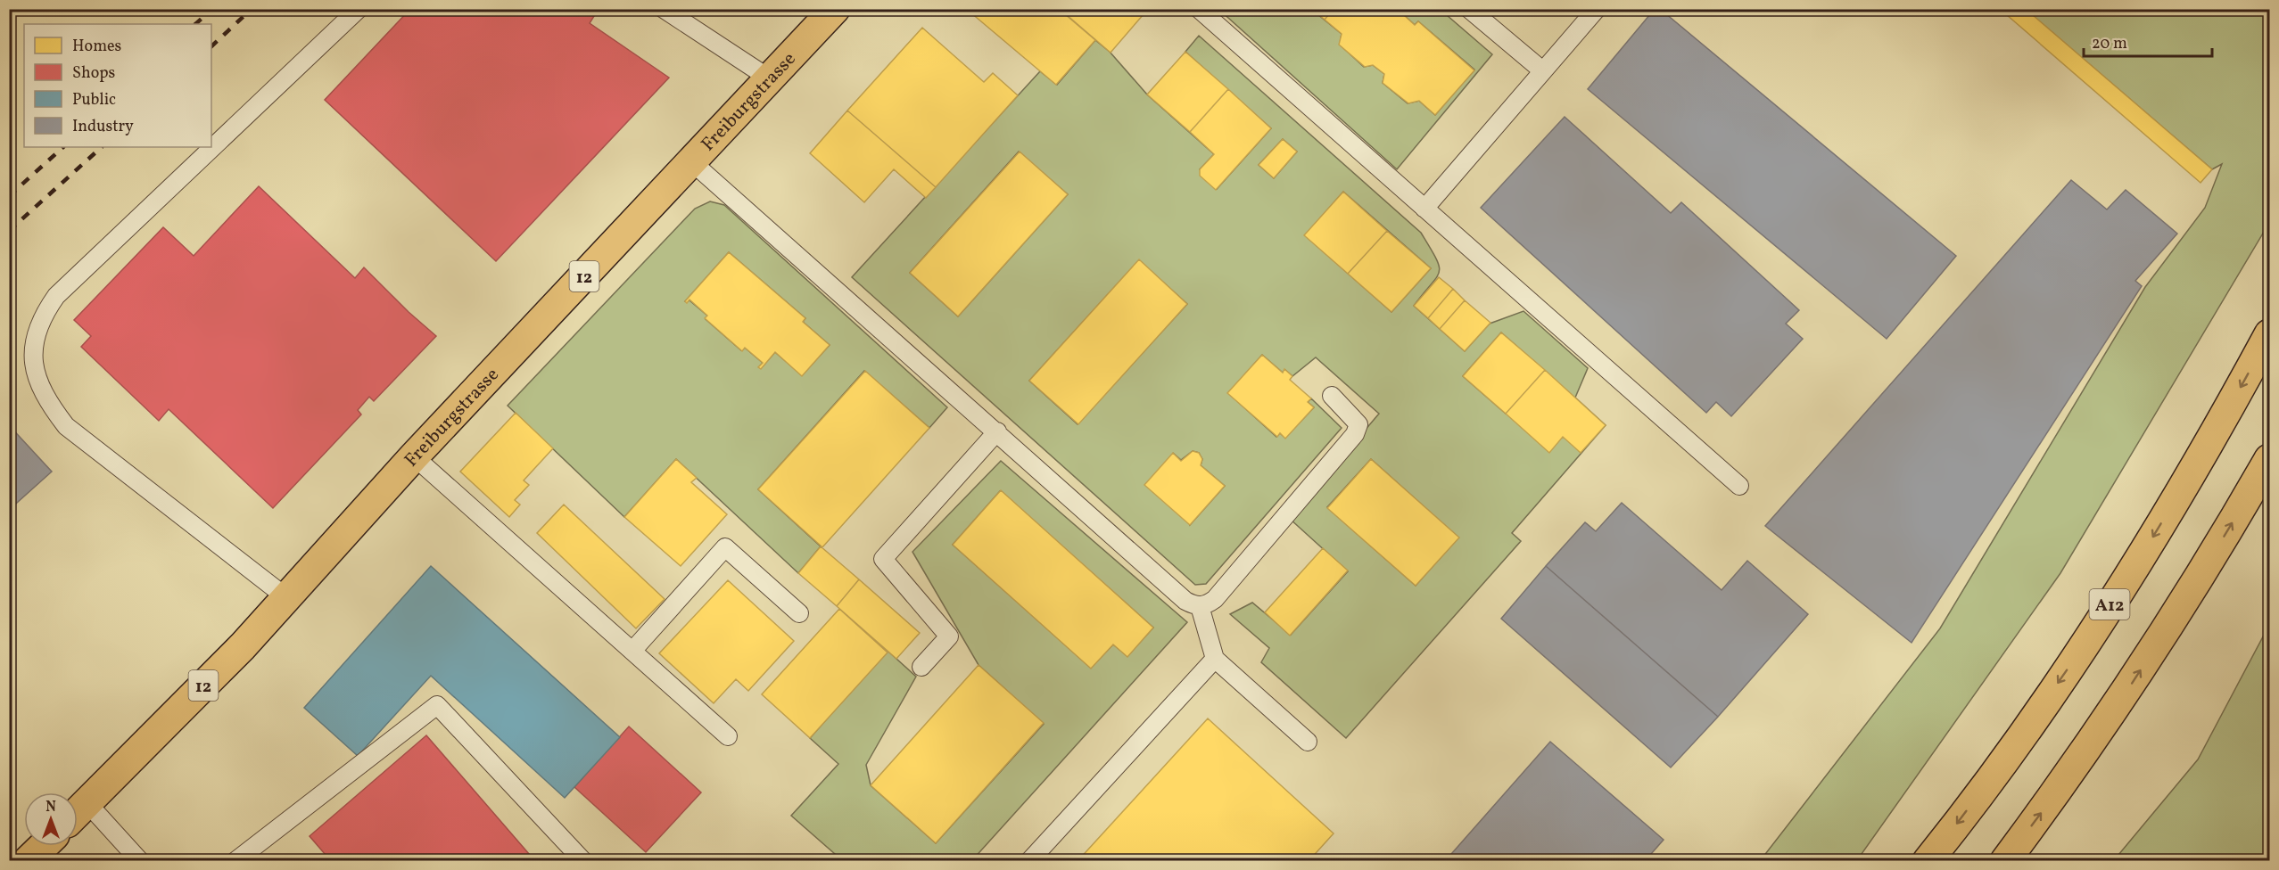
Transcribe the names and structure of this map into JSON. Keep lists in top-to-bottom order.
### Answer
{
  "streets": {
    "main road": ["Freiburgstrasse", "12", "A12"]
  },
  "legend": [
    "Homes",
    "Shops",
    "Public",
    "Industry"
  ],
  "scale_bar": "20 m",
  "north": "top"
}
